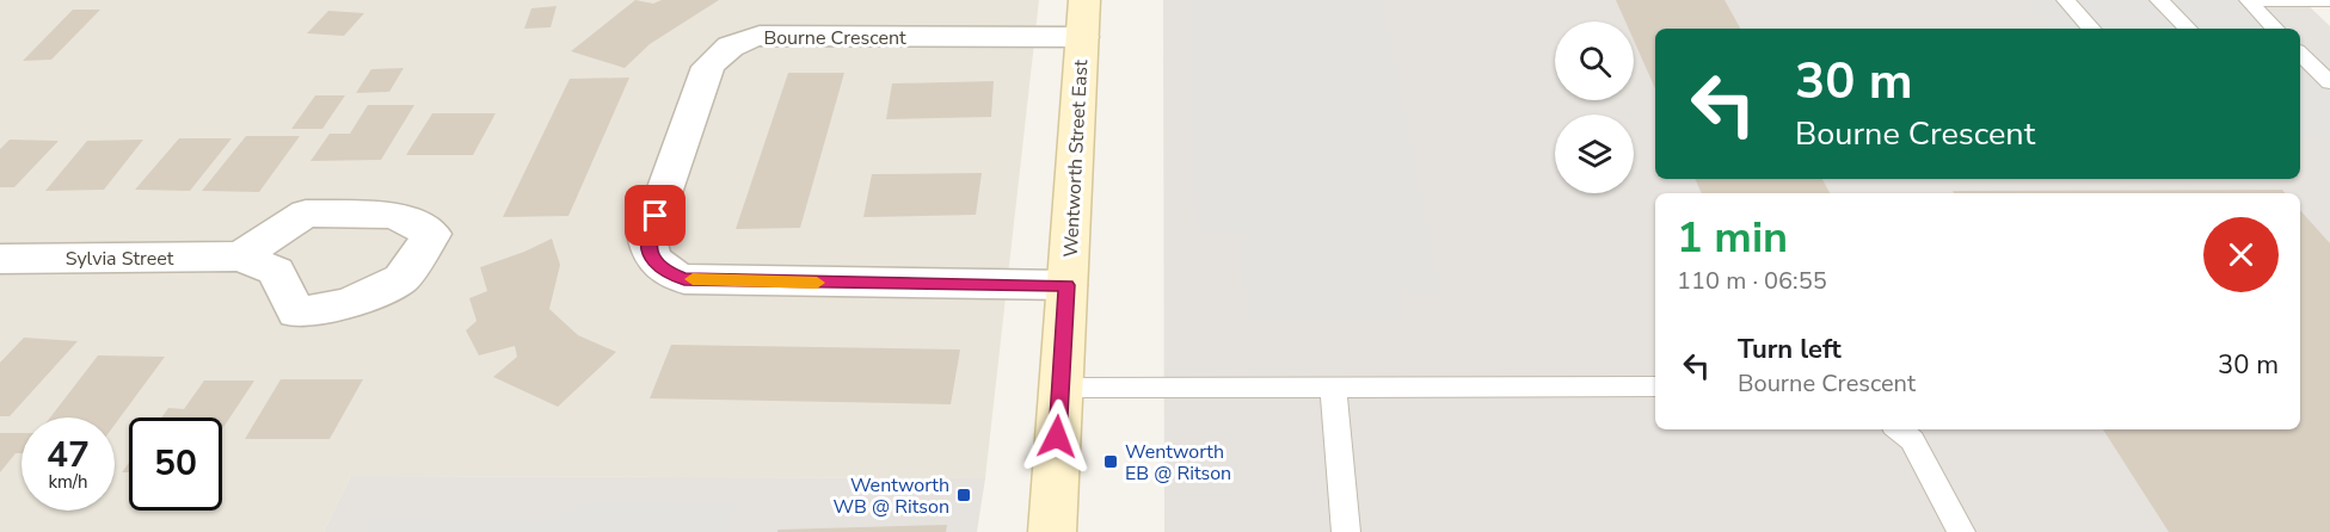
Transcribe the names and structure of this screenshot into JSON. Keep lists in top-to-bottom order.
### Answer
{
  "streets": {
    "main road": ["Wentworth Street East"],
    "street": ["Bourne Crescent", "Sylvia Street"]
  },
  "crossings": [
    ["Bourne Crescent", "Wentworth Street East"]
  ],
  "places": {
    "transit": ["Wentworth EB @ Ritson", "Wentworth WB @ Ritson"]
  },
  "page": {
    "turn": ["30 m", "Bourne Crescent"],
    "heading": ["1 min", "110 m · 06:55"],
    "list": [
      {
        "name": "Turn left",
        "note": "Bourne Crescent",
        "value": "30 m"
      }
    ],
    "speed": "47 km/h",
    "limit": "50"
  }
}
